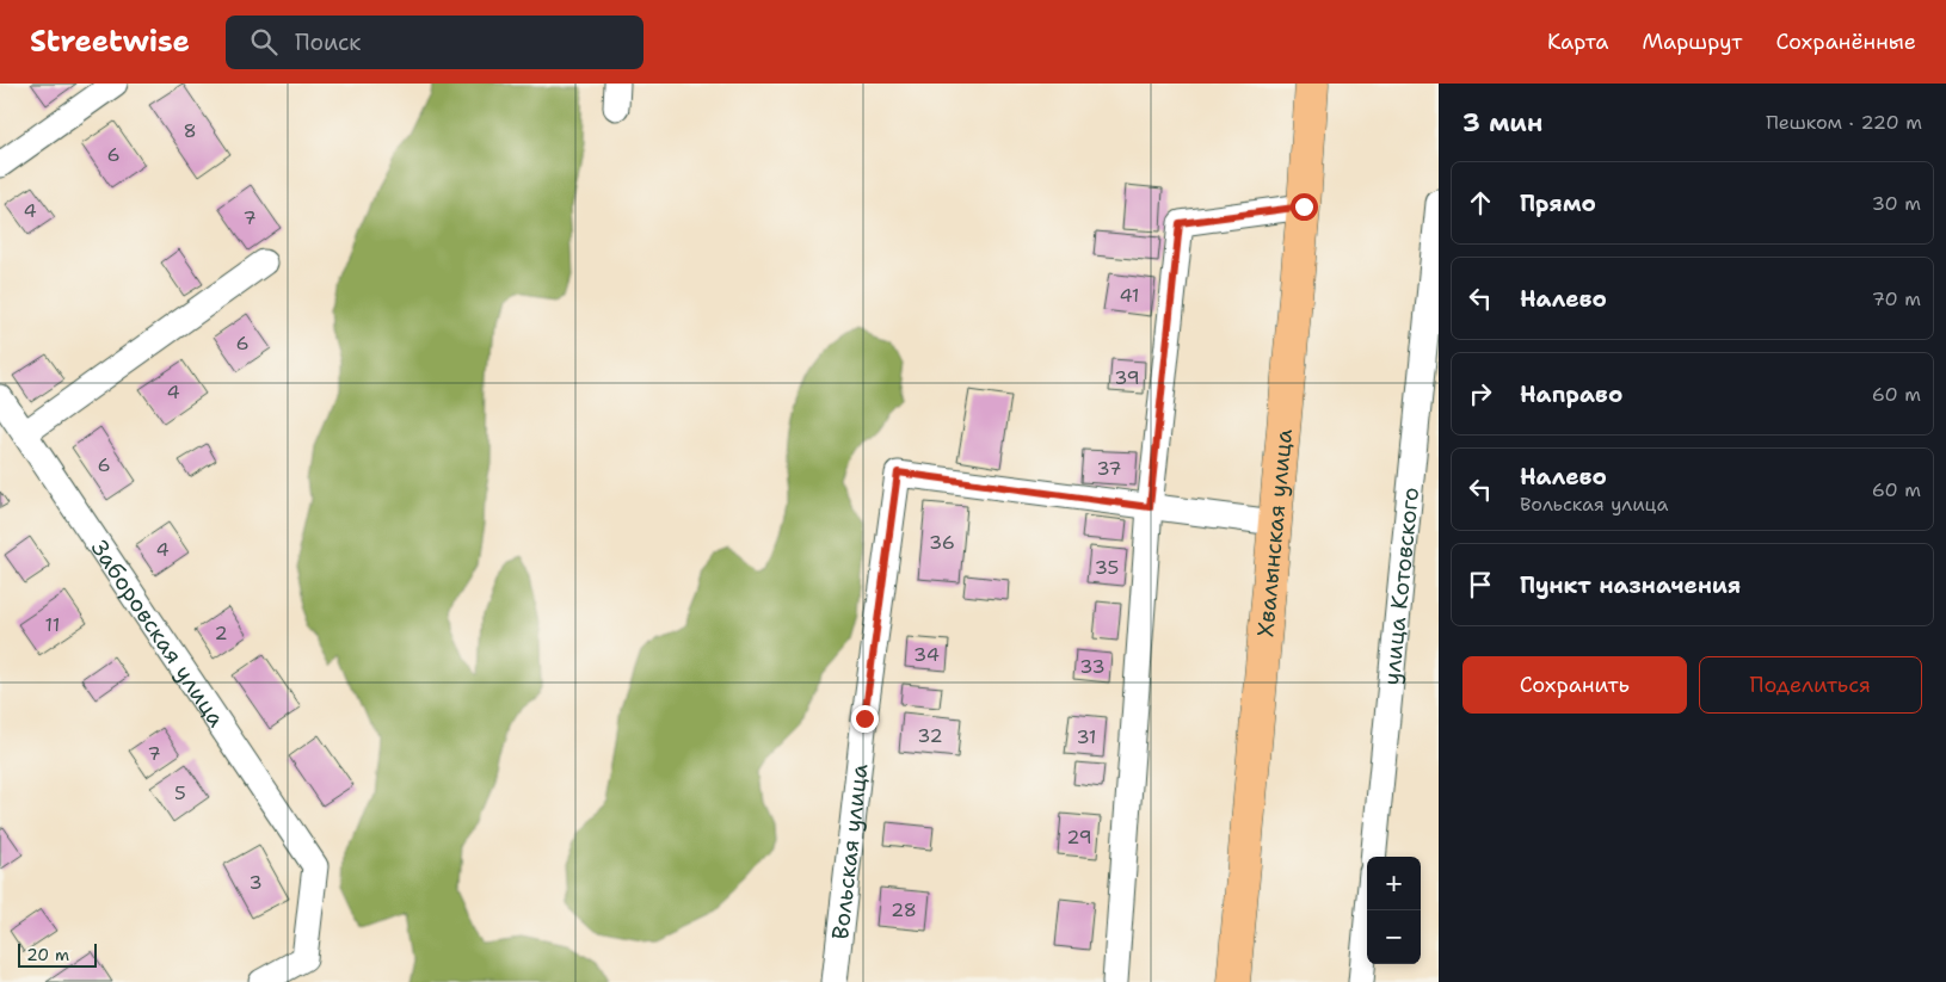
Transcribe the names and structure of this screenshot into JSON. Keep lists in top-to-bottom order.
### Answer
{
  "streets": {
    "main road": ["Хвалынская улица"],
    "street": ["улица Котовского", "Заборовская улица", "Вольская улица"]
  },
  "house_numbers": [
    "8",
    "6",
    "4",
    "7",
    "41",
    "6",
    "39",
    "4",
    "6",
    "37",
    "36",
    "4",
    "35",
    "11",
    "2",
    "34",
    "33",
    "32",
    "31",
    "7",
    "5",
    "29",
    "3",
    "28"
  ],
  "scale_bar": "20 m",
  "page": {
    "header": "Streetwise",
    "search": "Поиск",
    "nav": ["Карта", "Маршрут", "Сохранённые"],
    "heading": ["3 мин", "Пешком · 220 m"],
    "list": [
      ["Прямо", "30 m"],
      ["Налево", "70 m"],
      ["Направо", "60 m"],
      ["Налево", "Вольская улица", "60 m"],
      "Пункт назначения"
    ],
    "buttons": ["Сохранить", "Поделиться"],
    "map_buttons": ["+", "−"],
    "scale": "20 m"
  }
}
